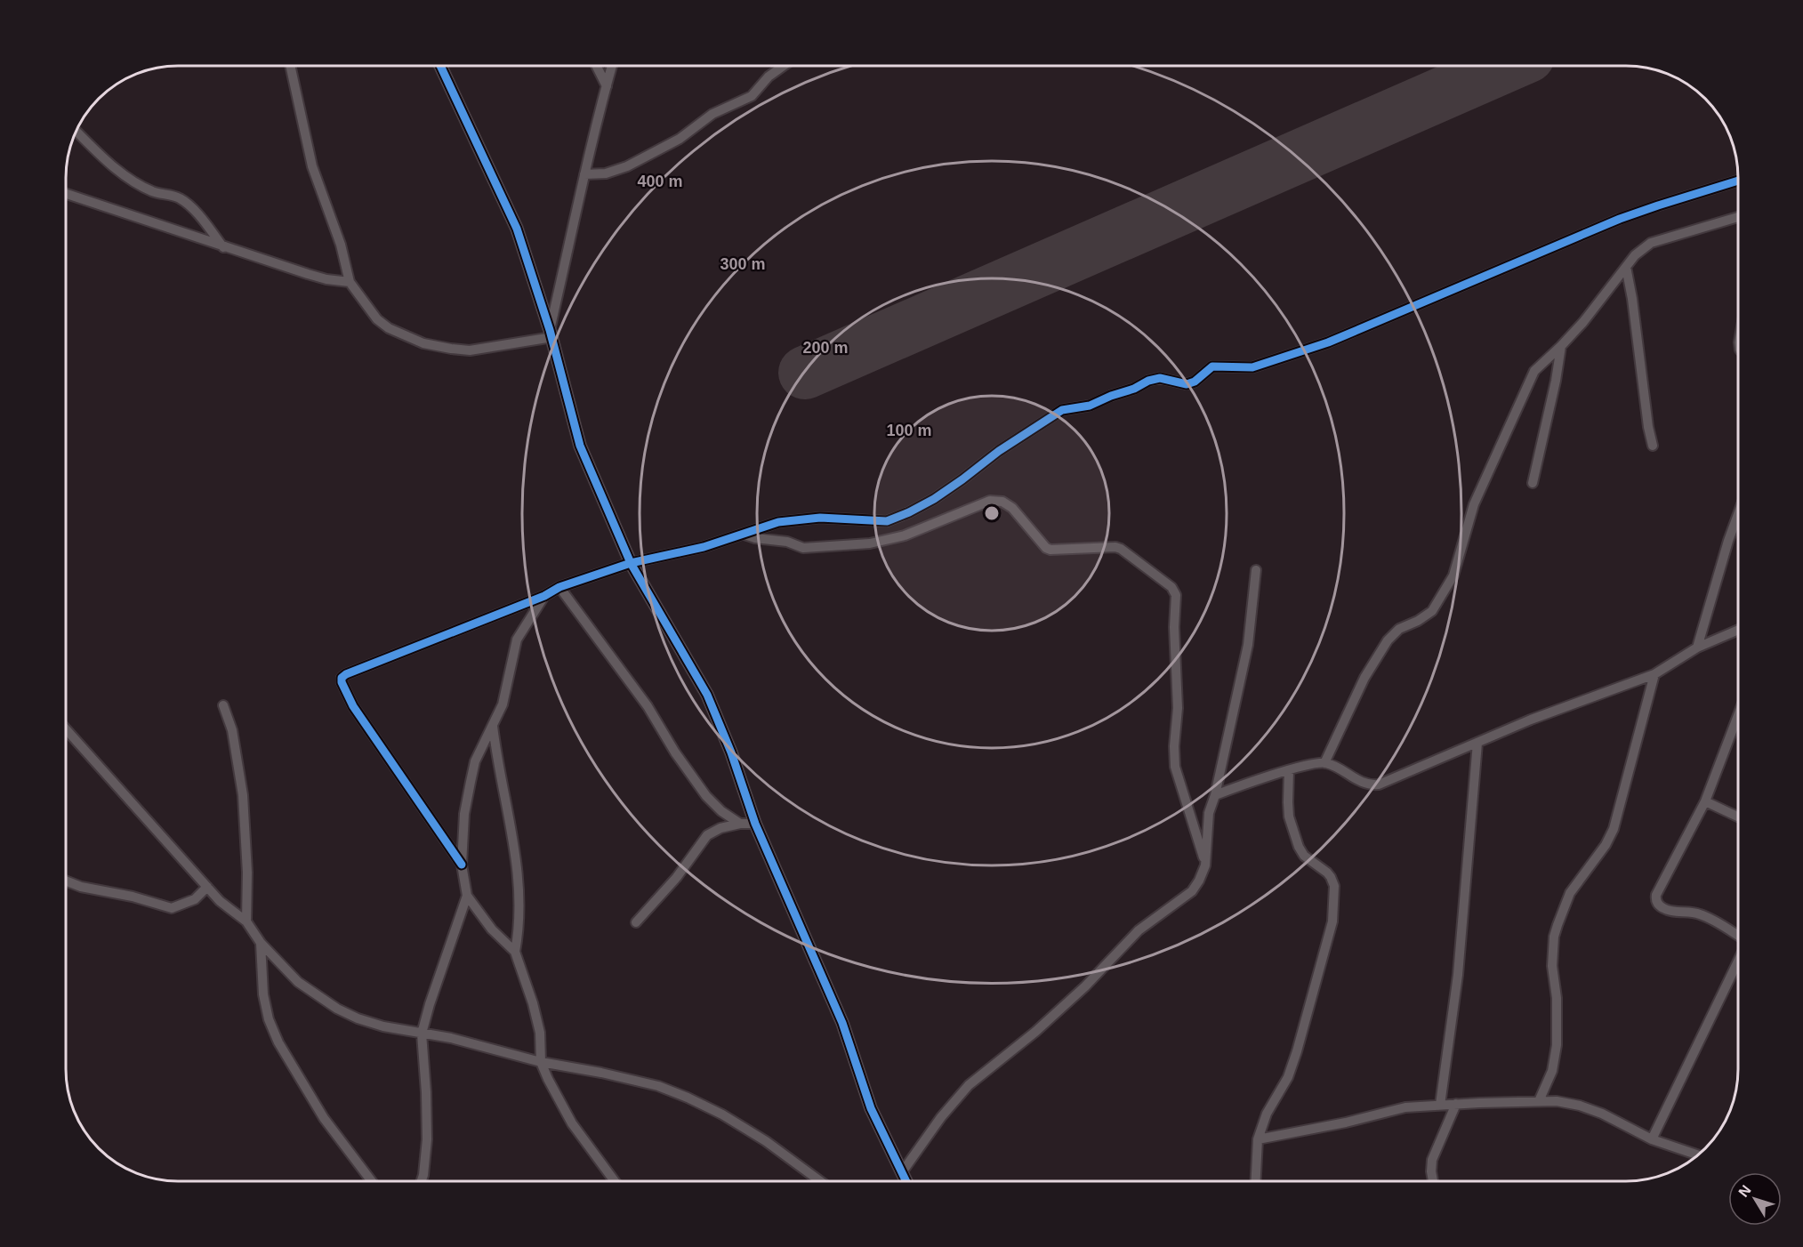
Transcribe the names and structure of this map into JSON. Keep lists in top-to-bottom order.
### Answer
{
  "north": "top left",
  "rings": [
    "400 m",
    "300 m",
    "200 m",
    "100 m"
  ]
}
